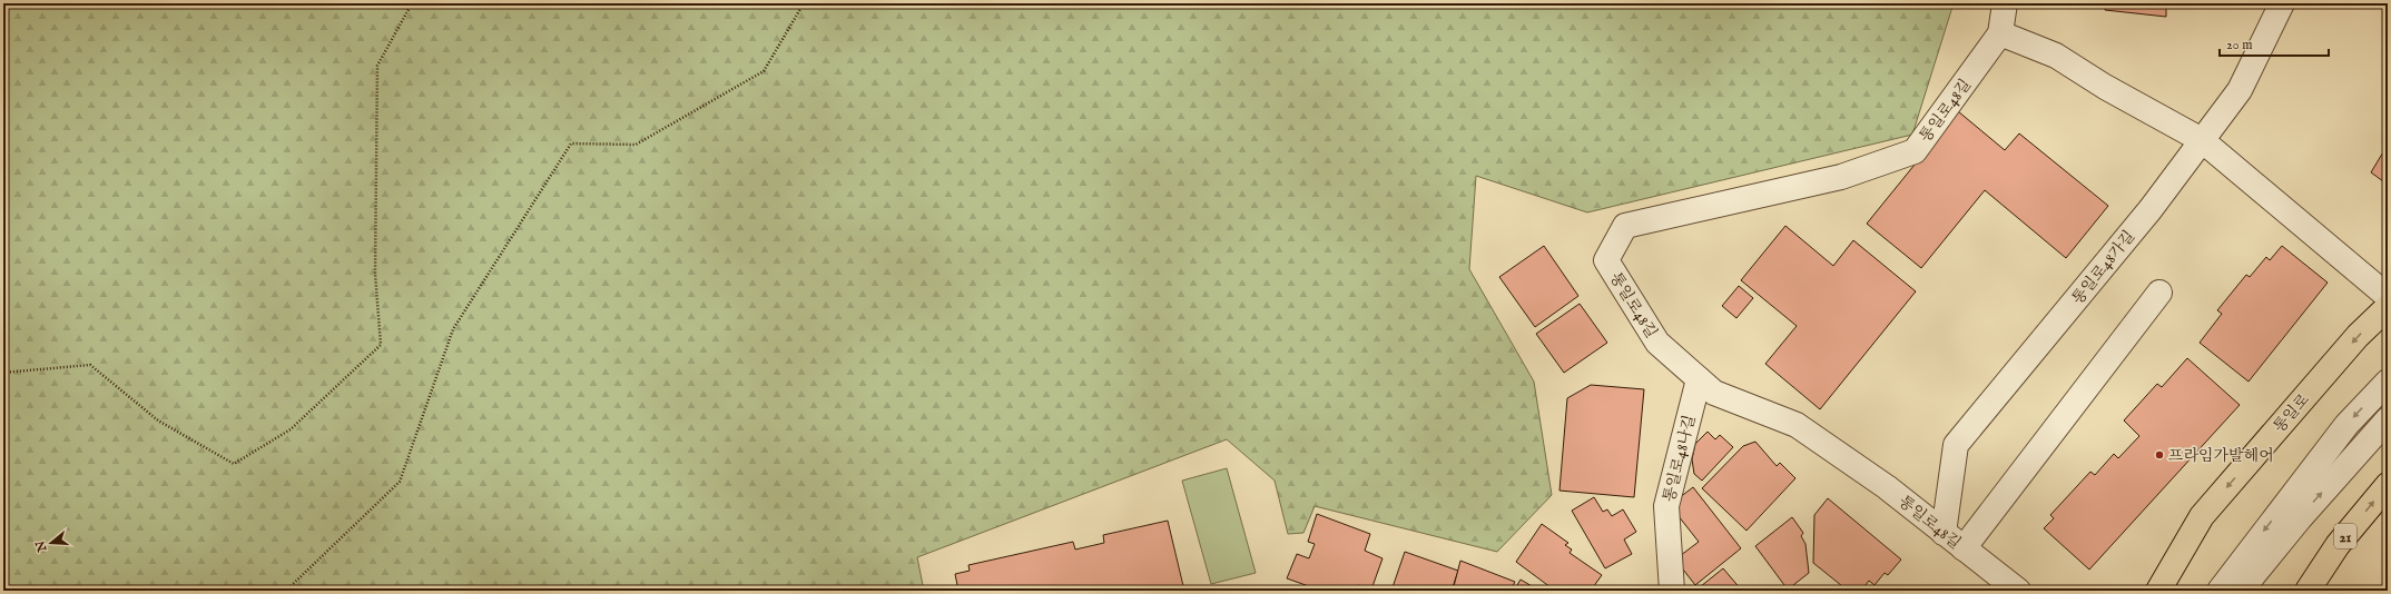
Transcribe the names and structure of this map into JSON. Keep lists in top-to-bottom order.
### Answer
{
  "streets": {
    "main road": ["통일로", "21"],
    "street": ["통일로48길", "통일로48가길", "통일로48나길"]
  },
  "crossings": [
    ["통일로48길", "통일로48가길"],
    ["통일로48길", "통일로"],
    ["통일로48길", "통일로48나길"],
    ["통일로48가길", "통일로"]
  ],
  "places": ["프라임가발헤어"],
  "scale_bar": "20 m",
  "north": "left"
}
